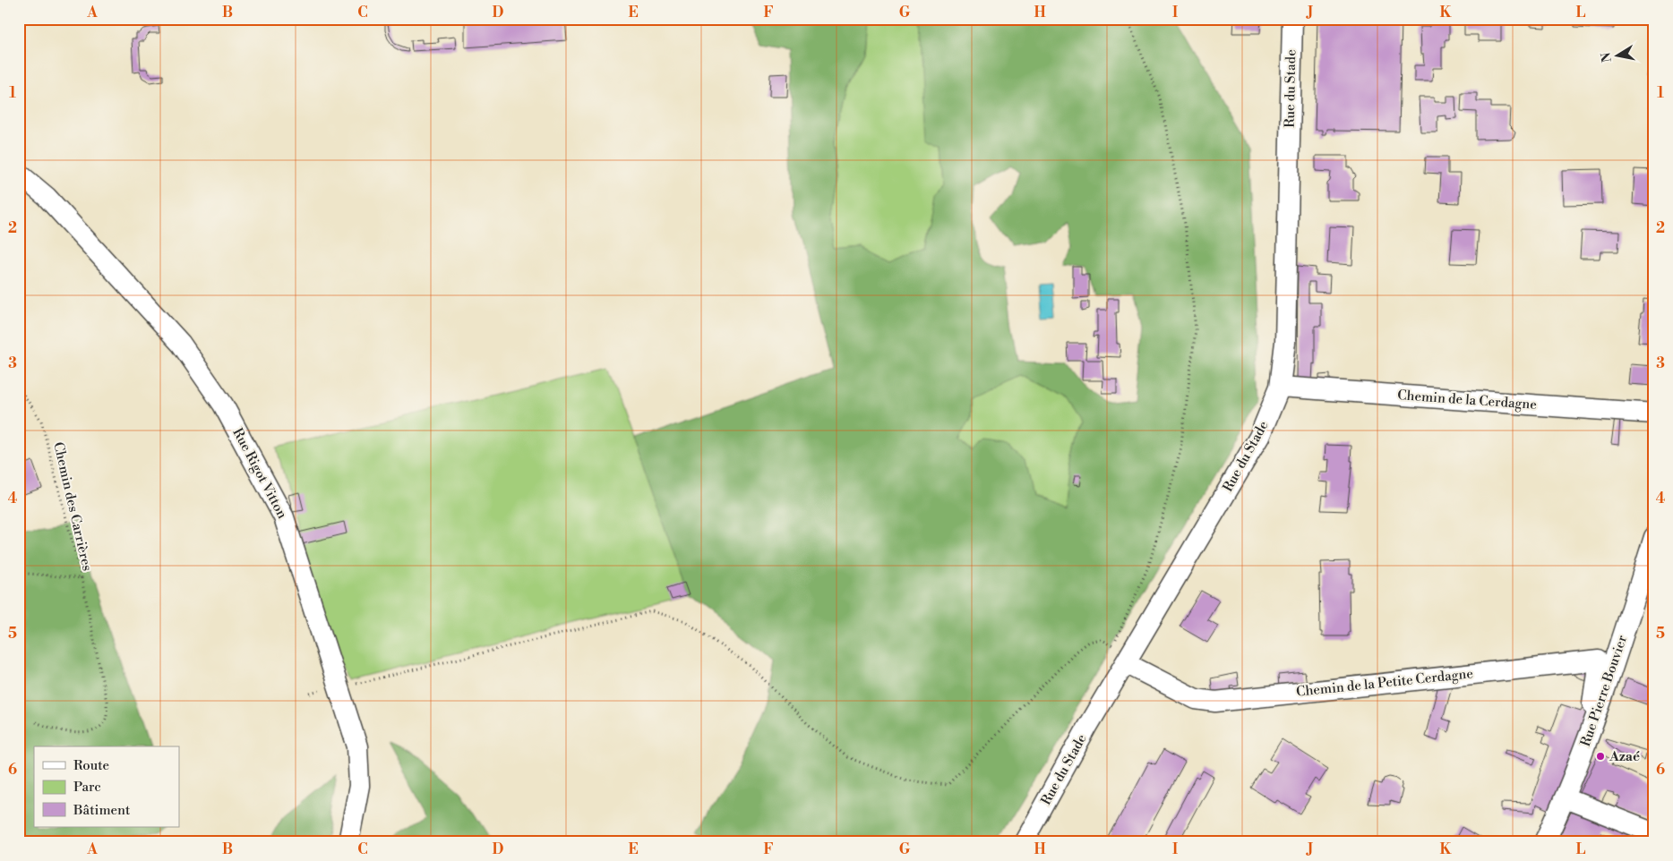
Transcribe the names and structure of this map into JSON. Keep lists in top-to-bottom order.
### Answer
{
  "streets": {
    "street": [
      "Rue du Stade",
      "Chemin de la Cerdagne",
      "Rue Rigot Vitton",
      "Chemin de la Petite Cerdagne",
      "Rue Pierre Bouvier"
    ],
    "path": ["Chemin des Carrières"]
  },
  "crossings": [
    ["Rue du Stade", "Chemin de la Cerdagne"],
    ["Rue du Stade", "Chemin de la Petite Cerdagne"],
    ["Chemin de la Petite Cerdagne", "Rue Pierre Bouvier"]
  ],
  "places": ["Azaé"],
  "legend": ["Route", "Parc", "Bâtiment"],
  "north": "left",
  "grid": {
    "columns": [
      "A",
      "B",
      "C",
      "D",
      "E",
      "F",
      "G",
      "H",
      "I",
      "J",
      "K",
      "L"
    ],
    "rows": [
      "1",
      "2",
      "3",
      "4",
      "5",
      "6"
    ]
  }
}
